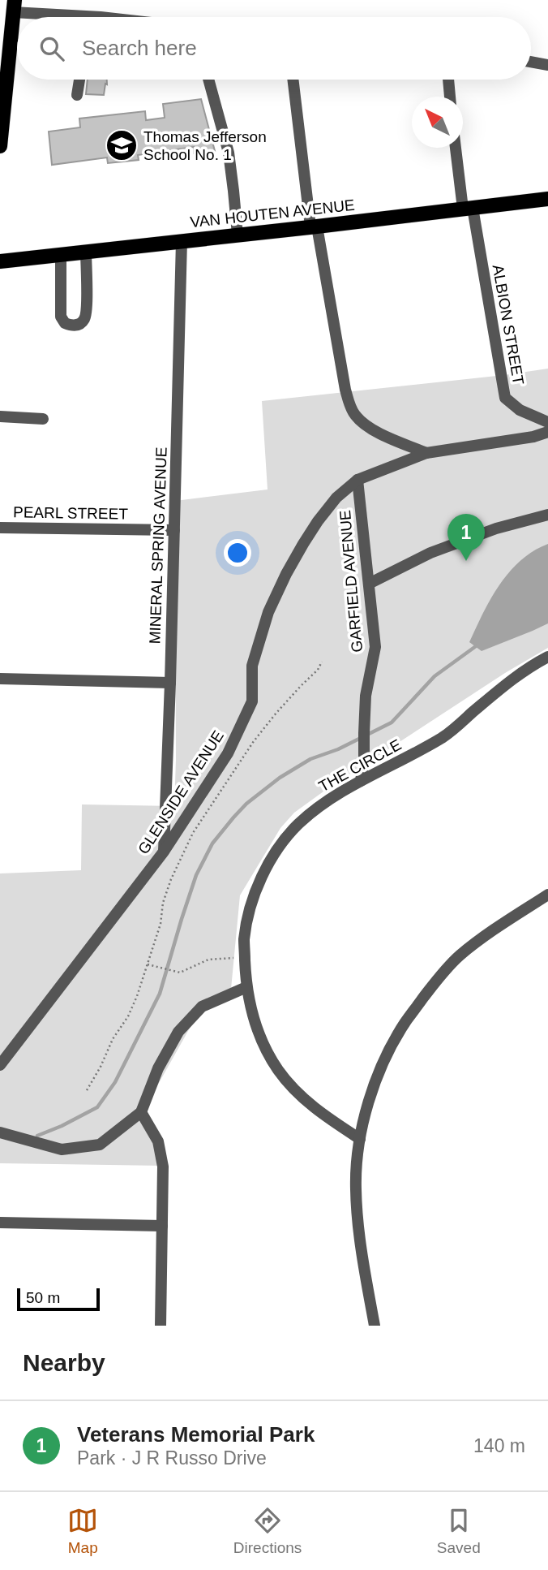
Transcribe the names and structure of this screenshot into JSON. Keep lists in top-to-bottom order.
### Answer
{
  "streets": {
    "main road": ["VAN HOUTEN AVENUE"],
    "street": [
      "ALBION STREET",
      "PEARL STREET",
      "MINERAL SPRING AVENUE",
      "GARFIELD AVENUE",
      "THE CIRCLE",
      "GLENSIDE AVENUE"
    ]
  },
  "crossings": [
    ["VAN HOUTEN AVENUE", "ALBION STREET"],
    ["VAN HOUTEN AVENUE", "MINERAL SPRING AVENUE"],
    ["PEARL STREET", "MINERAL SPRING AVENUE"],
    ["MINERAL SPRING AVENUE", "GLENSIDE AVENUE"],
    ["GARFIELD AVENUE", "THE CIRCLE"],
    ["GARFIELD AVENUE", "GLENSIDE AVENUE"]
  ],
  "places": {
    "school or university": ["Thomas Jefferson School No. 1"]
  },
  "scale_bar": "50 m",
  "north": "top left",
  "page": {
    "search": "Search here",
    "pins": "1",
    "scale": "50 m",
    "heading": "Nearby",
    "list": [
      {
        "mark": "1",
        "name": "Veterans Memorial Park",
        "note": "Park · J R Russo Drive",
        "value": "140 m"
      }
    ],
    "nav": ["Map", "Directions", "Saved"]
  }
}
